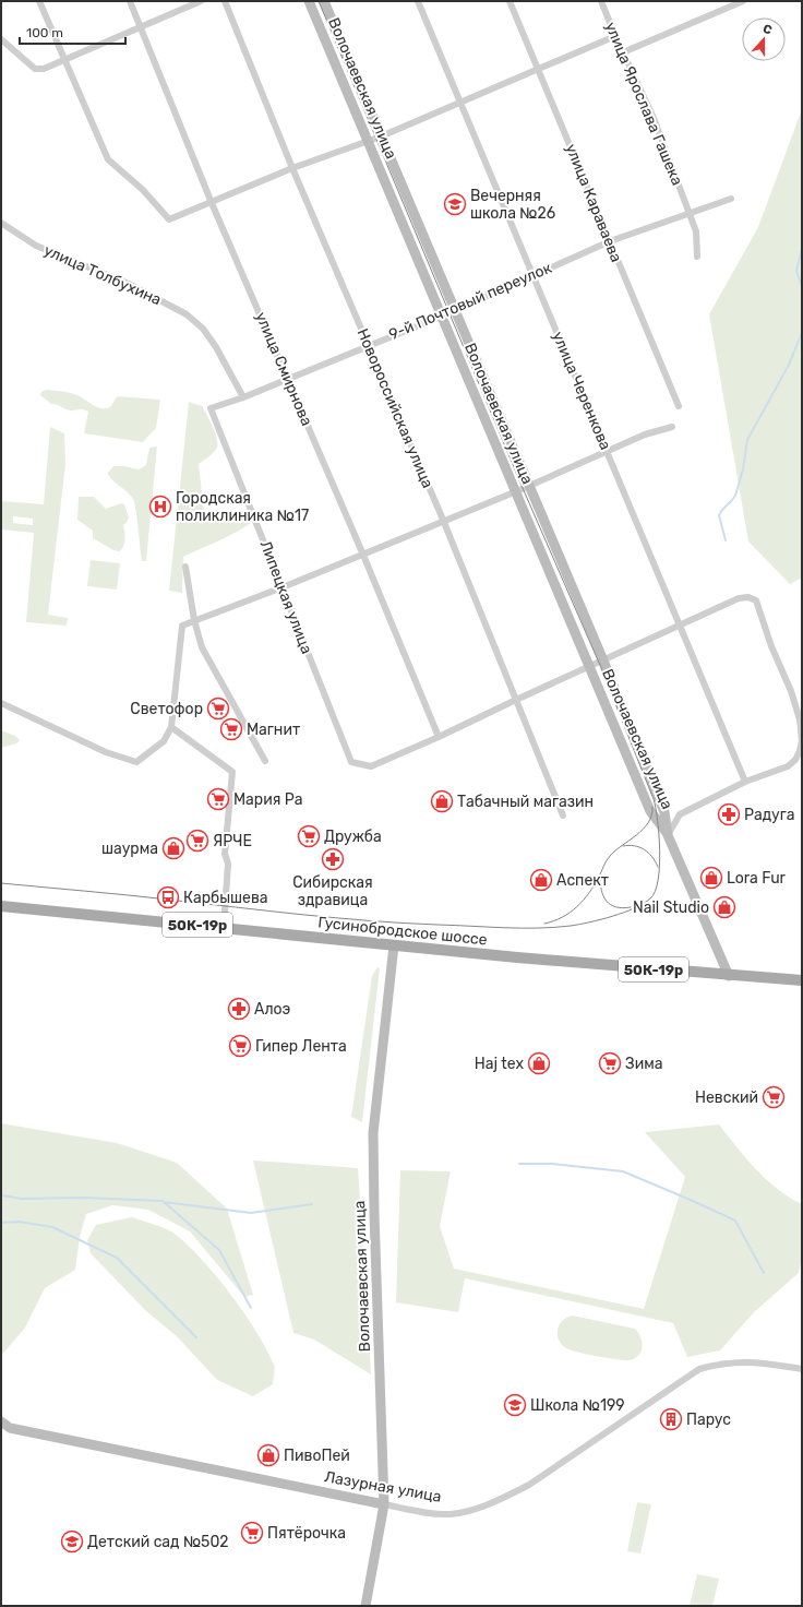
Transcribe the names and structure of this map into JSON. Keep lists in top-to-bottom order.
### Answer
{
  "streets": {
    "main road": [
      "Волочаевская улица",
      "50К-19р",
      "Гусинобродское шоссе",
      "Лазурная улица"
    ],
    "street": [
      "улица Ярослава Гашека",
      "улица Караваева",
      "улица Толбухина",
      "9-й Почтовый переулок",
      "улица Смирнова",
      "улица Черенкова",
      "Новороссийская улица",
      "Липецкая улица"
    ]
  },
  "crossings": [
    ["Волочаевская улица", "9-й Почтовый переулок"],
    ["Волочаевская улица", "Гусинобродское шоссе"],
    ["Волочаевская улица", "Лазурная улица"],
    ["улица Ярослава Гашека", "9-й Почтовый переулок"],
    ["улица Караваева", "9-й Почтовый переулок"],
    ["улица Толбухина", "9-й Почтовый переулок"],
    ["9-й Почтовый переулок", "улица Смирнова"],
    ["9-й Почтовый переулок", "улица Черенкова"],
    ["9-й Почтовый переулок", "Новороссийская улица"],
    ["9-й Почтовый переулок", "Липецкая улица"],
    ["улица Смирнова", "Липецкая улица"]
  ],
  "places": {
    "school or university": ["Вечерняя школа №26", "Школа №199", "Детский сад №502"],
    "hospital": ["Городская поликлиника №17"],
    "supermarket": [
      "Светофор",
      "Магнит",
      "Мария Ра",
      "Дружба",
      "ЯРЧЕ",
      "Гипер Лента",
      "Зима",
      "Невский",
      "Пятёрочка"
    ],
    "shop": [
      "Табачный магазин",
      "шаурма",
      "Lora Fur",
      "Аспект",
      "Nail Studio",
      "Haj tex",
      "ПивоПей"
    ],
    "pharmacy": ["Радуга", "Сибирская здравица", "Алоэ"],
    "bus stop": ["Карбышева"],
    "building": ["Парус"]
  },
  "scale_bar": "100 m",
  "north": "top"
}
